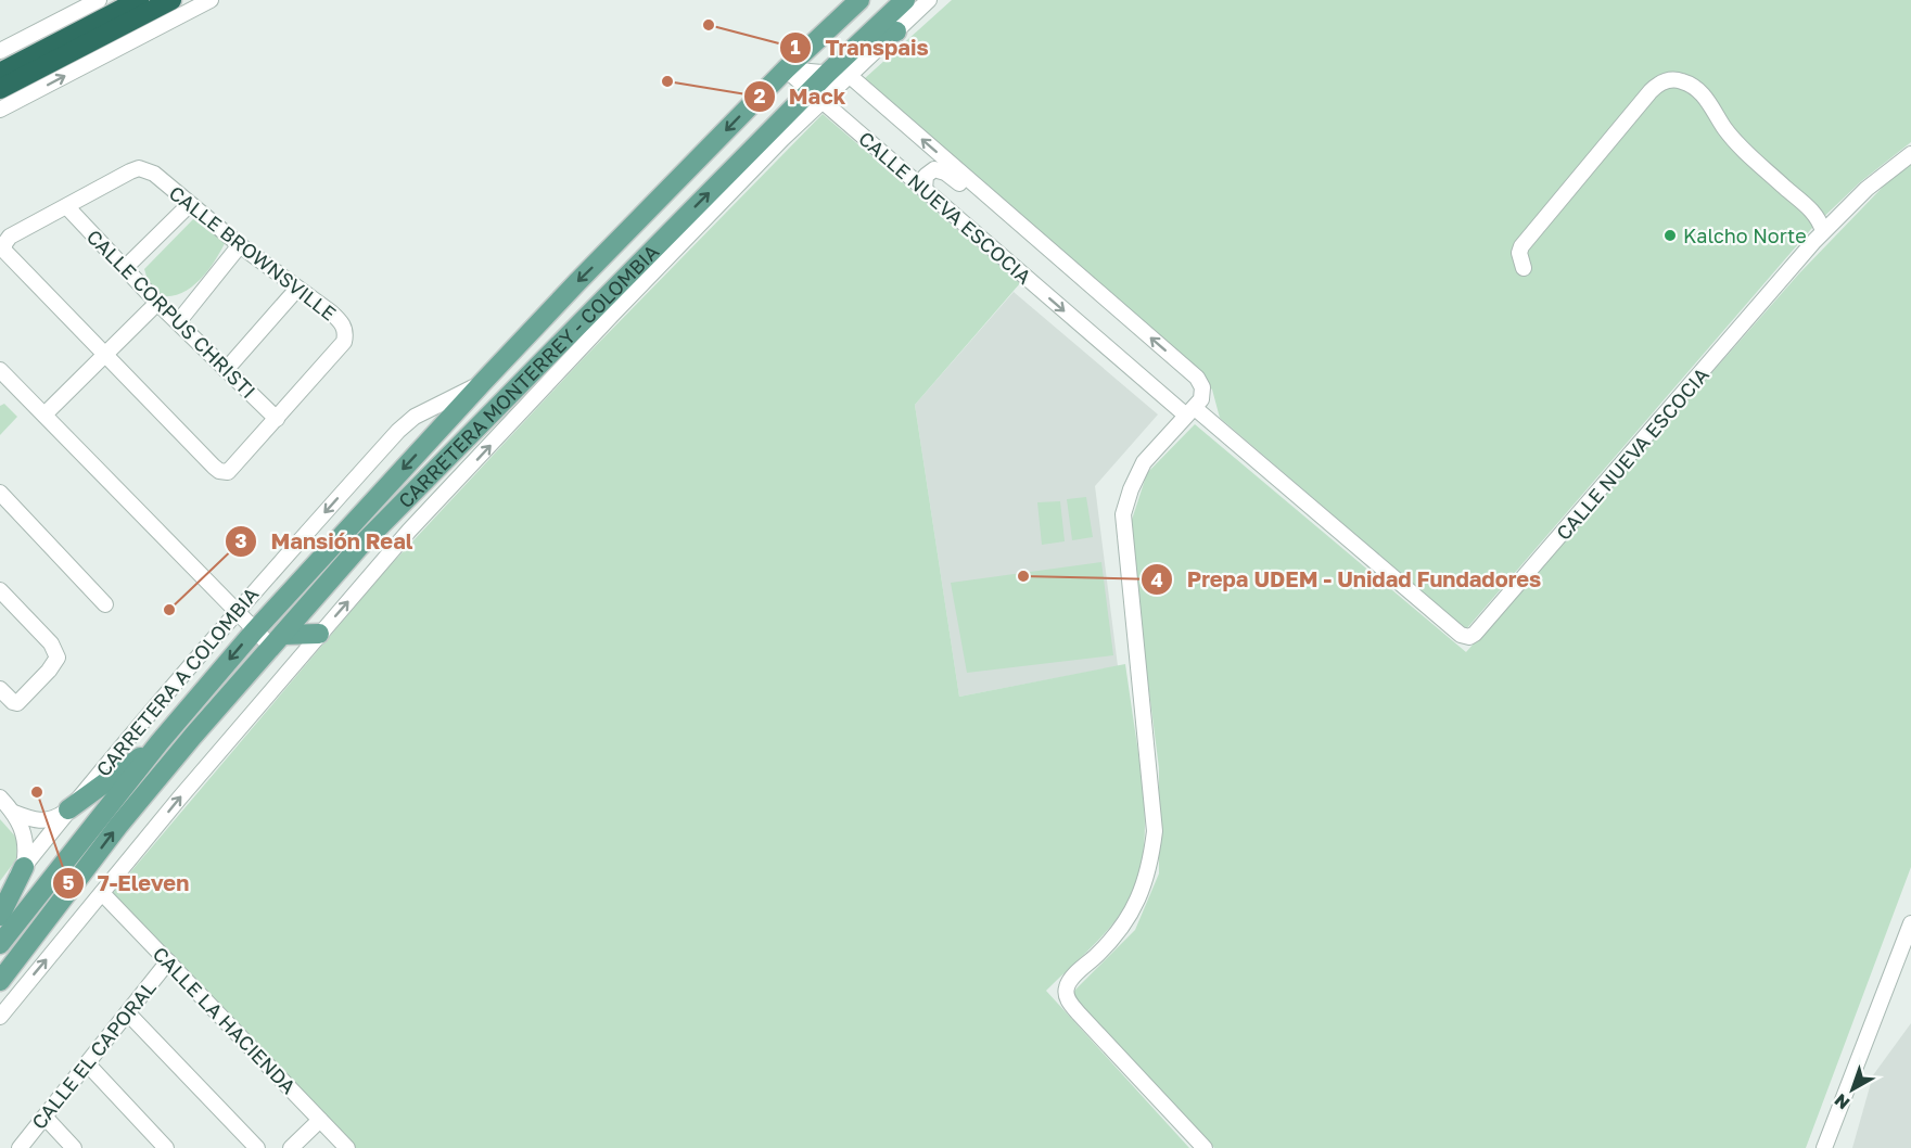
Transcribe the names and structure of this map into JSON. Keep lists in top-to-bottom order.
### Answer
{
  "streets": {
    "main road": ["CARRETERA MONTERREY - COLOMBIA"],
    "street": [
      "CALLE NUEVA ESCOCIA",
      "CALLE BROWNSVILLE",
      "CALLE CORPUS CHRISTI",
      "CARRETERA A COLOMBIA",
      "CALLE LA HACIENDA",
      "CALLE EL CAPORAL"
    ]
  },
  "crossings": [
    ["CALLE NUEVA ESCOCIA", "CARRETERA MONTERREY - COLOMBIA"],
    ["CALLE BROWNSVILLE", "CALLE CORPUS CHRISTI"],
    ["CARRETERA MONTERREY - COLOMBIA", "CARRETERA A COLOMBIA"],
    ["CALLE LA HACIENDA", "CALLE EL CAPORAL"]
  ],
  "places": [
    "Transpais",
    "Mack",
    "Kalcho Norte",
    "Prepa UDEM - Unidad Fundadores",
    "Mansión Real",
    "7-Eleven"
  ],
  "north": "bottom left"
}
